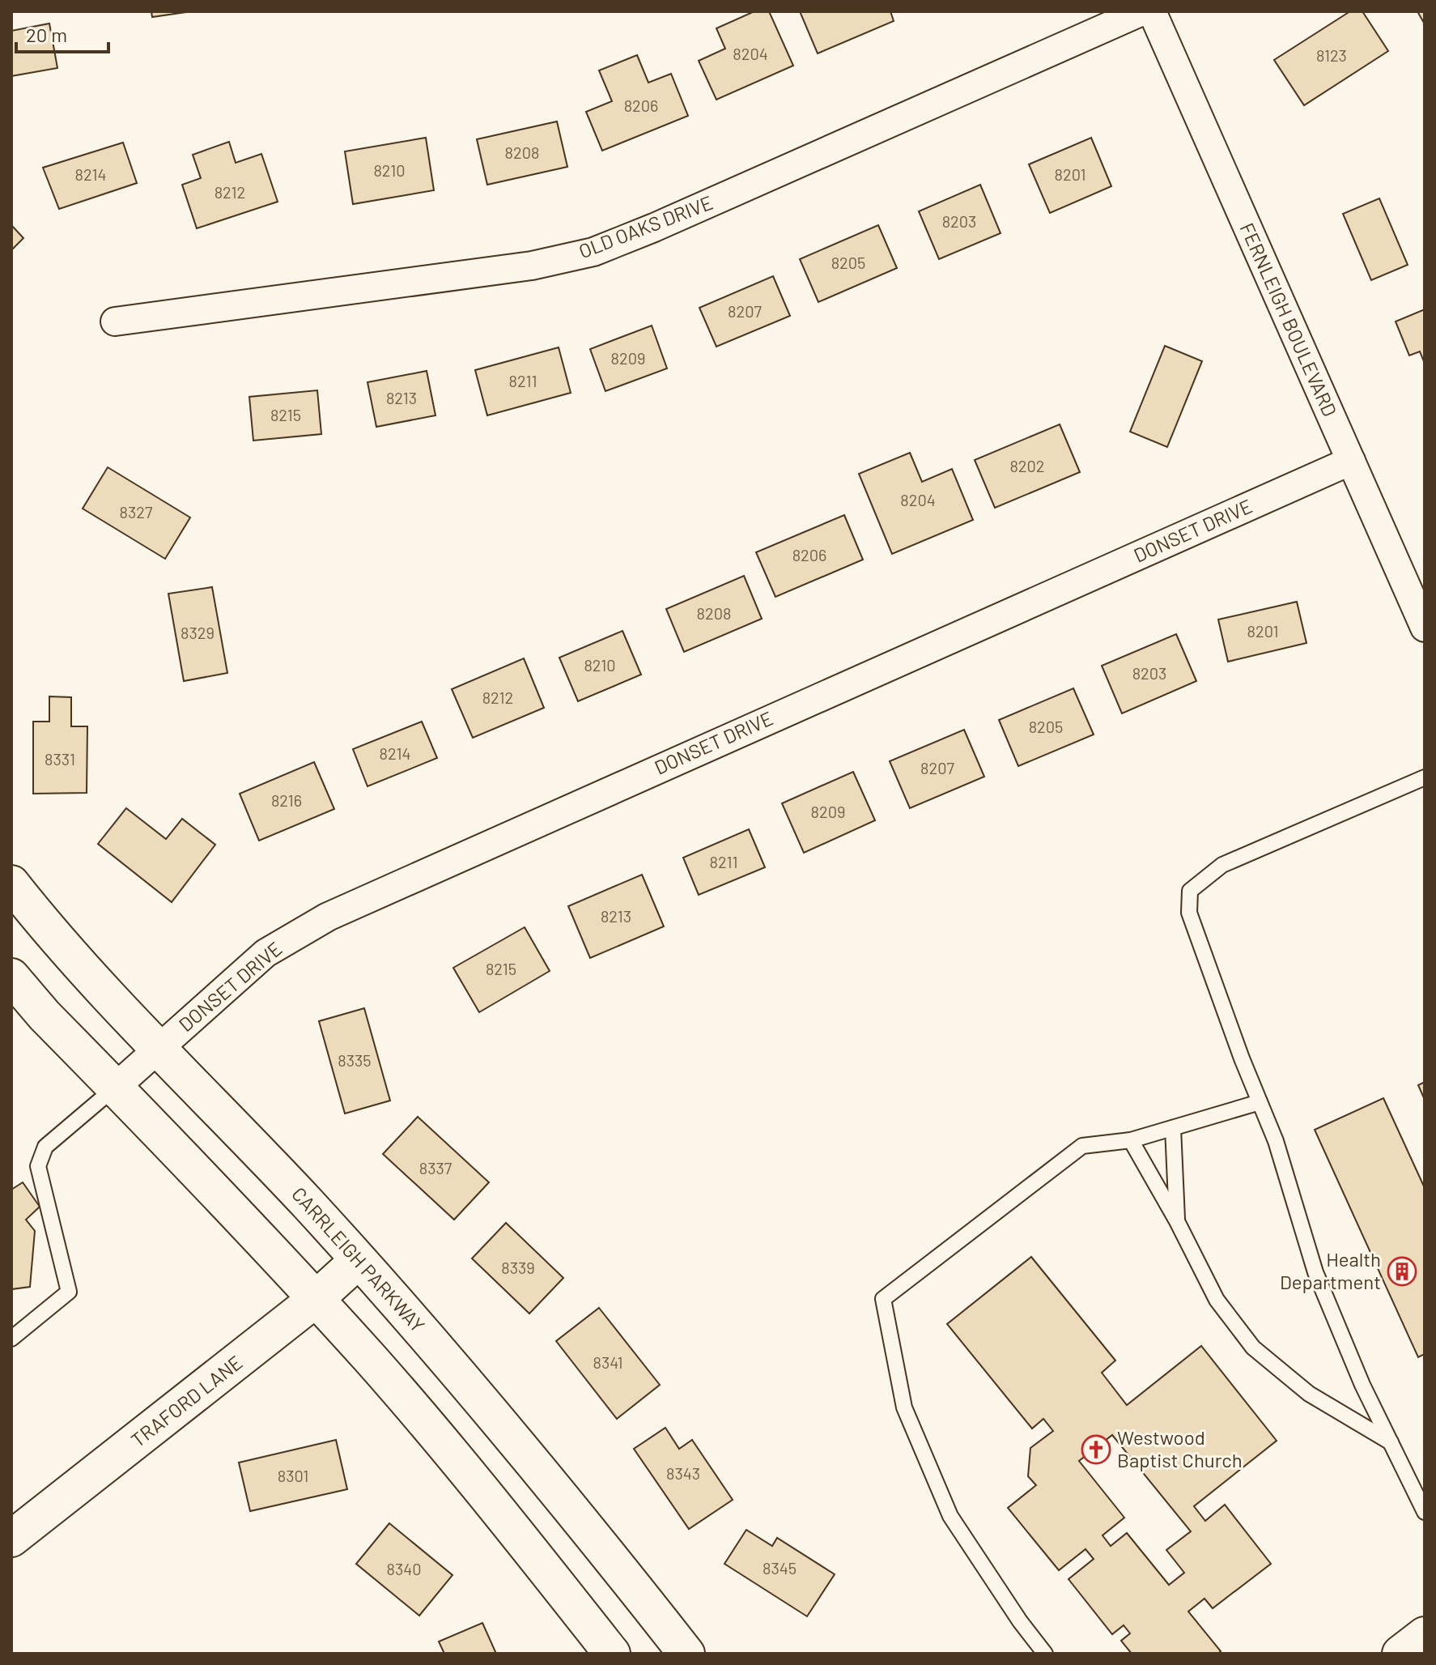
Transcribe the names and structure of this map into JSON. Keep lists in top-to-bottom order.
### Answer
{
  "streets": {
    "street": [
      "OLD OAKS DRIVE",
      "FERNLEIGH BOULEVARD",
      "DONSET DRIVE",
      "CARRLEIGH PARKWAY",
      "TRAFORD LANE"
    ]
  },
  "crossings": [
    ["FERNLEIGH BOULEVARD", "DONSET DRIVE"],
    ["DONSET DRIVE", "CARRLEIGH PARKWAY"],
    ["CARRLEIGH PARKWAY", "TRAFORD LANE"]
  ],
  "places": {
    "building": ["Health Department"],
    "church": ["Westwood Baptist Church"]
  },
  "house_numbers": [
    "8204",
    "8123",
    "8206",
    "8208",
    "8210",
    "8214",
    "8201",
    "8212",
    "8203",
    "8205",
    "8207",
    "8209",
    "8211",
    "8213",
    "8215",
    "8202",
    "8204",
    "8327",
    "8206",
    "8208",
    "8201",
    "8329",
    "8210",
    "8203",
    "8212",
    "8205",
    "8214",
    "8331",
    "8207",
    "8216",
    "8209",
    "8211",
    "8213",
    "8215",
    "8335",
    "8337",
    "8339",
    "8341",
    "8343",
    "8301",
    "8345",
    "8340"
  ],
  "scale_bar": "20 m"
}
